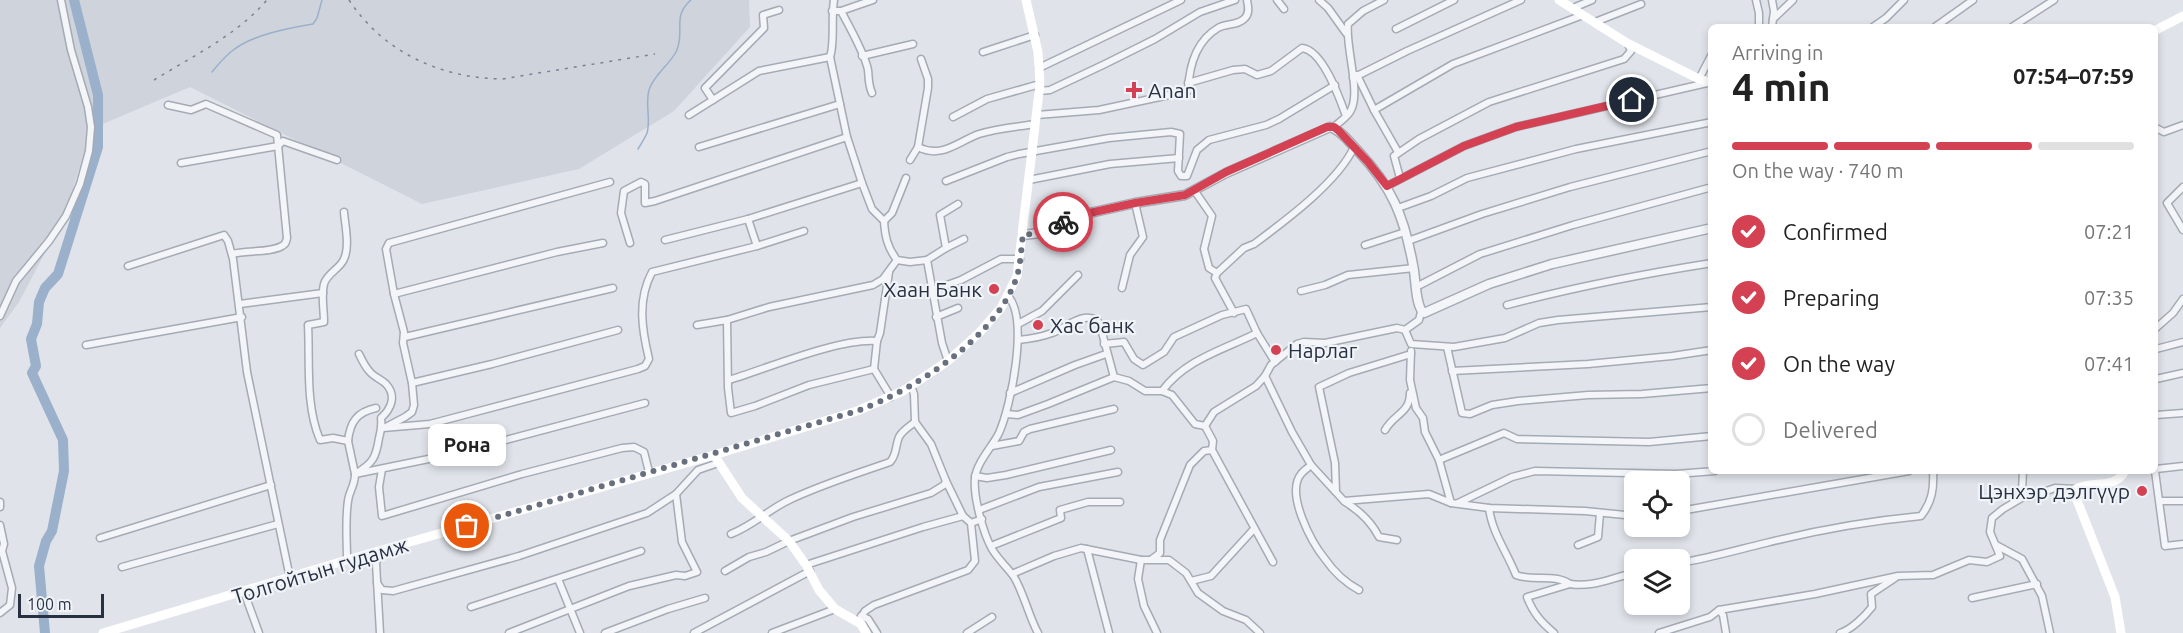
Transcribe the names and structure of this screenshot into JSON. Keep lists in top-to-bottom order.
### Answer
{
  "streets": {
    "main road": ["Толгойтын гудамж"]
  },
  "places": {
    "health": ["Anan"],
    "other": [
      "Хаан Банк",
      "Хас банк",
      "Нарлаг",
      "Цэнхэр дэлгүүр",
      "Рона"
    ]
  },
  "scale_bar": "100 m",
  "page": {
    "heading": ["4 min", "Arriving in", "07:54–07:59"],
    "bar": "On the way · 740 m",
    "list": [
      ["Confirmed", "07:21"],
      ["Preparing", "07:35"],
      ["On the way", "07:41"],
      "Delivered"
    ],
    "bubble": "Рона",
    "scale": "100 m"
  }
}
